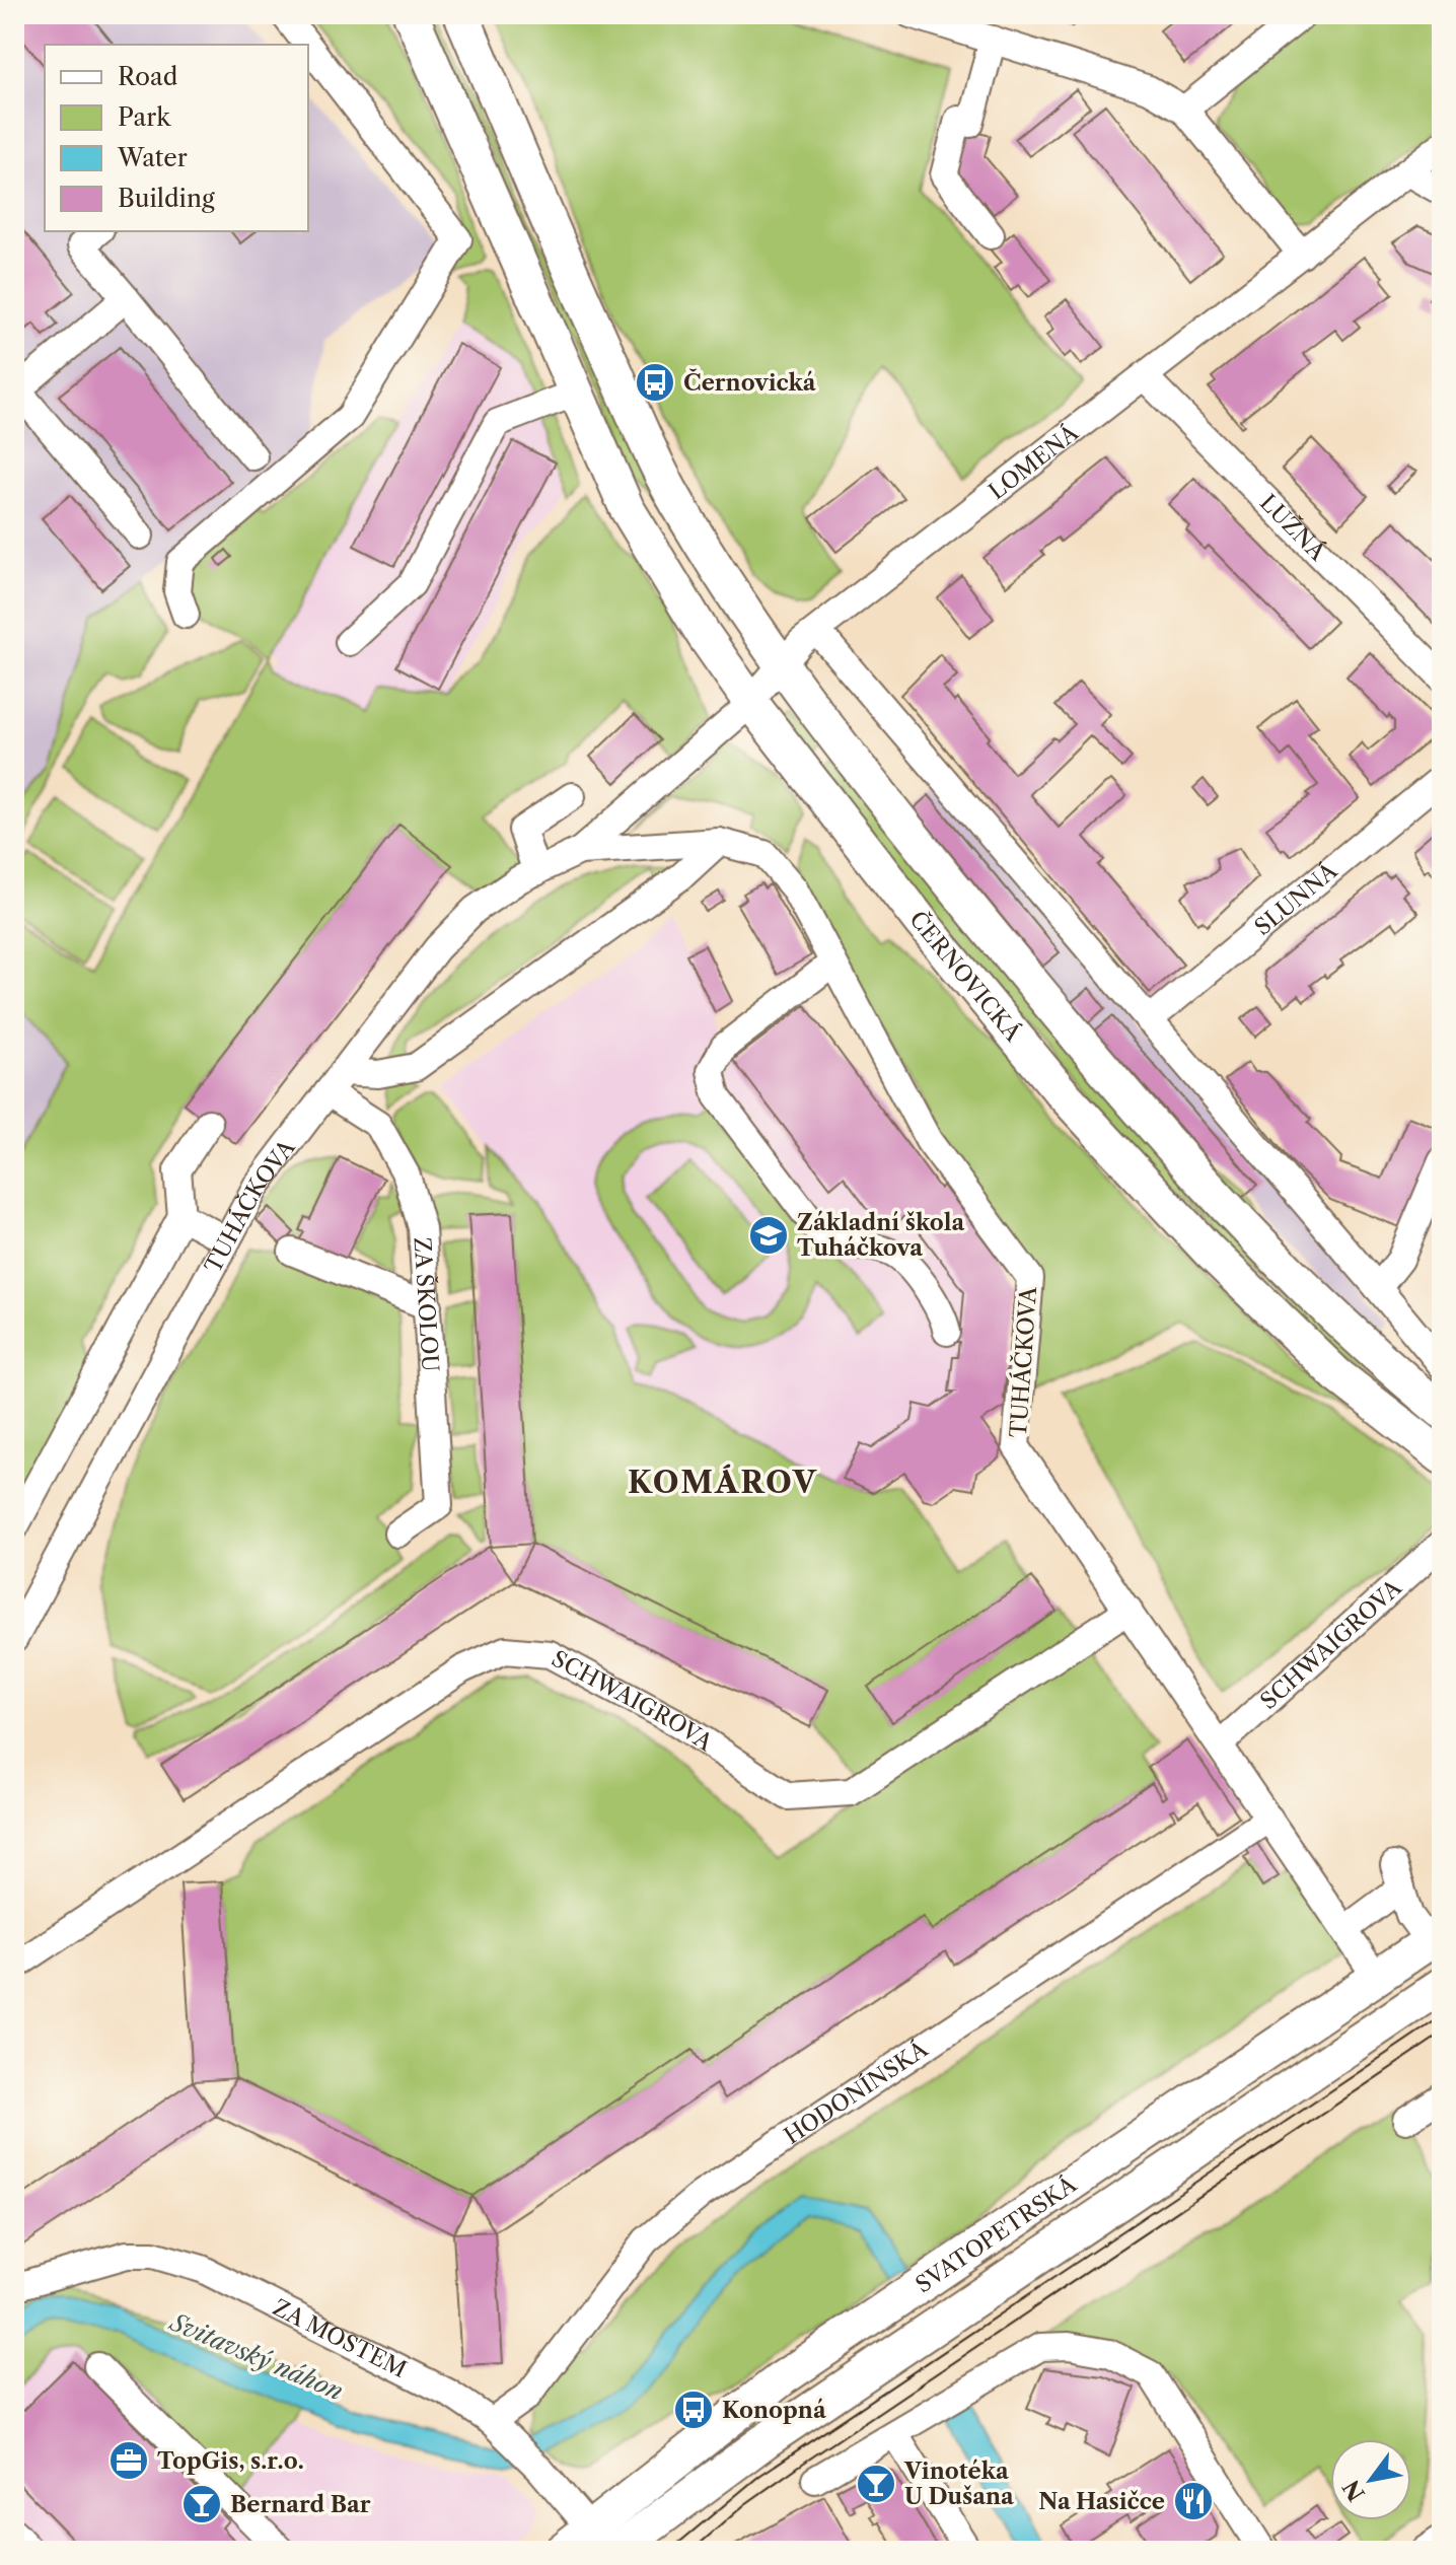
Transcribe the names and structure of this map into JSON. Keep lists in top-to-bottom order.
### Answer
{
  "streets": {
    "main road": ["ČERNOVICKÁ", "SVATOPETRSKÁ"],
    "street": [
      "LOMENÁ",
      "LUŽNÁ",
      "SLUNNÁ",
      "TUHÁČKOVA",
      "ZA ŠKOLOU",
      "SCHWAIGROVA",
      "HODONÍNSKÁ",
      "ZA MOSTEM"
    ]
  },
  "crossings": [
    ["LOMENÁ", "LUŽNÁ"],
    ["LOMENÁ", "ČERNOVICKÁ"],
    ["LOMENÁ", "TUHÁČKOVA"],
    ["ČERNOVICKÁ", "TUHÁČKOVA"],
    ["TUHÁČKOVA", "ZA ŠKOLOU"],
    ["TUHÁČKOVA", "SCHWAIGROVA"],
    ["TUHÁČKOVA", "HODONÍNSKÁ"],
    ["TUHÁČKOVA", "SVATOPETRSKÁ"],
    ["HODONÍNSKÁ", "ZA MOSTEM"],
    ["SVATOPETRSKÁ", "ZA MOSTEM"]
  ],
  "districts": ["KOMÁROV"],
  "water": ["Svitavský náhon"],
  "places": {
    "bus stop": ["Černovická", "Konopná"],
    "school or university": ["Základní škola Tuháčkova"],
    "office": ["TopGis, s.r.o."],
    "bar": ["Vinotéka U Dušana", "Bernard Bar"],
    "restaurant": ["Na Hasičce"]
  },
  "legend": [
    "Road",
    "Park",
    "Water",
    "Building"
  ],
  "north": "bottom left"
}
